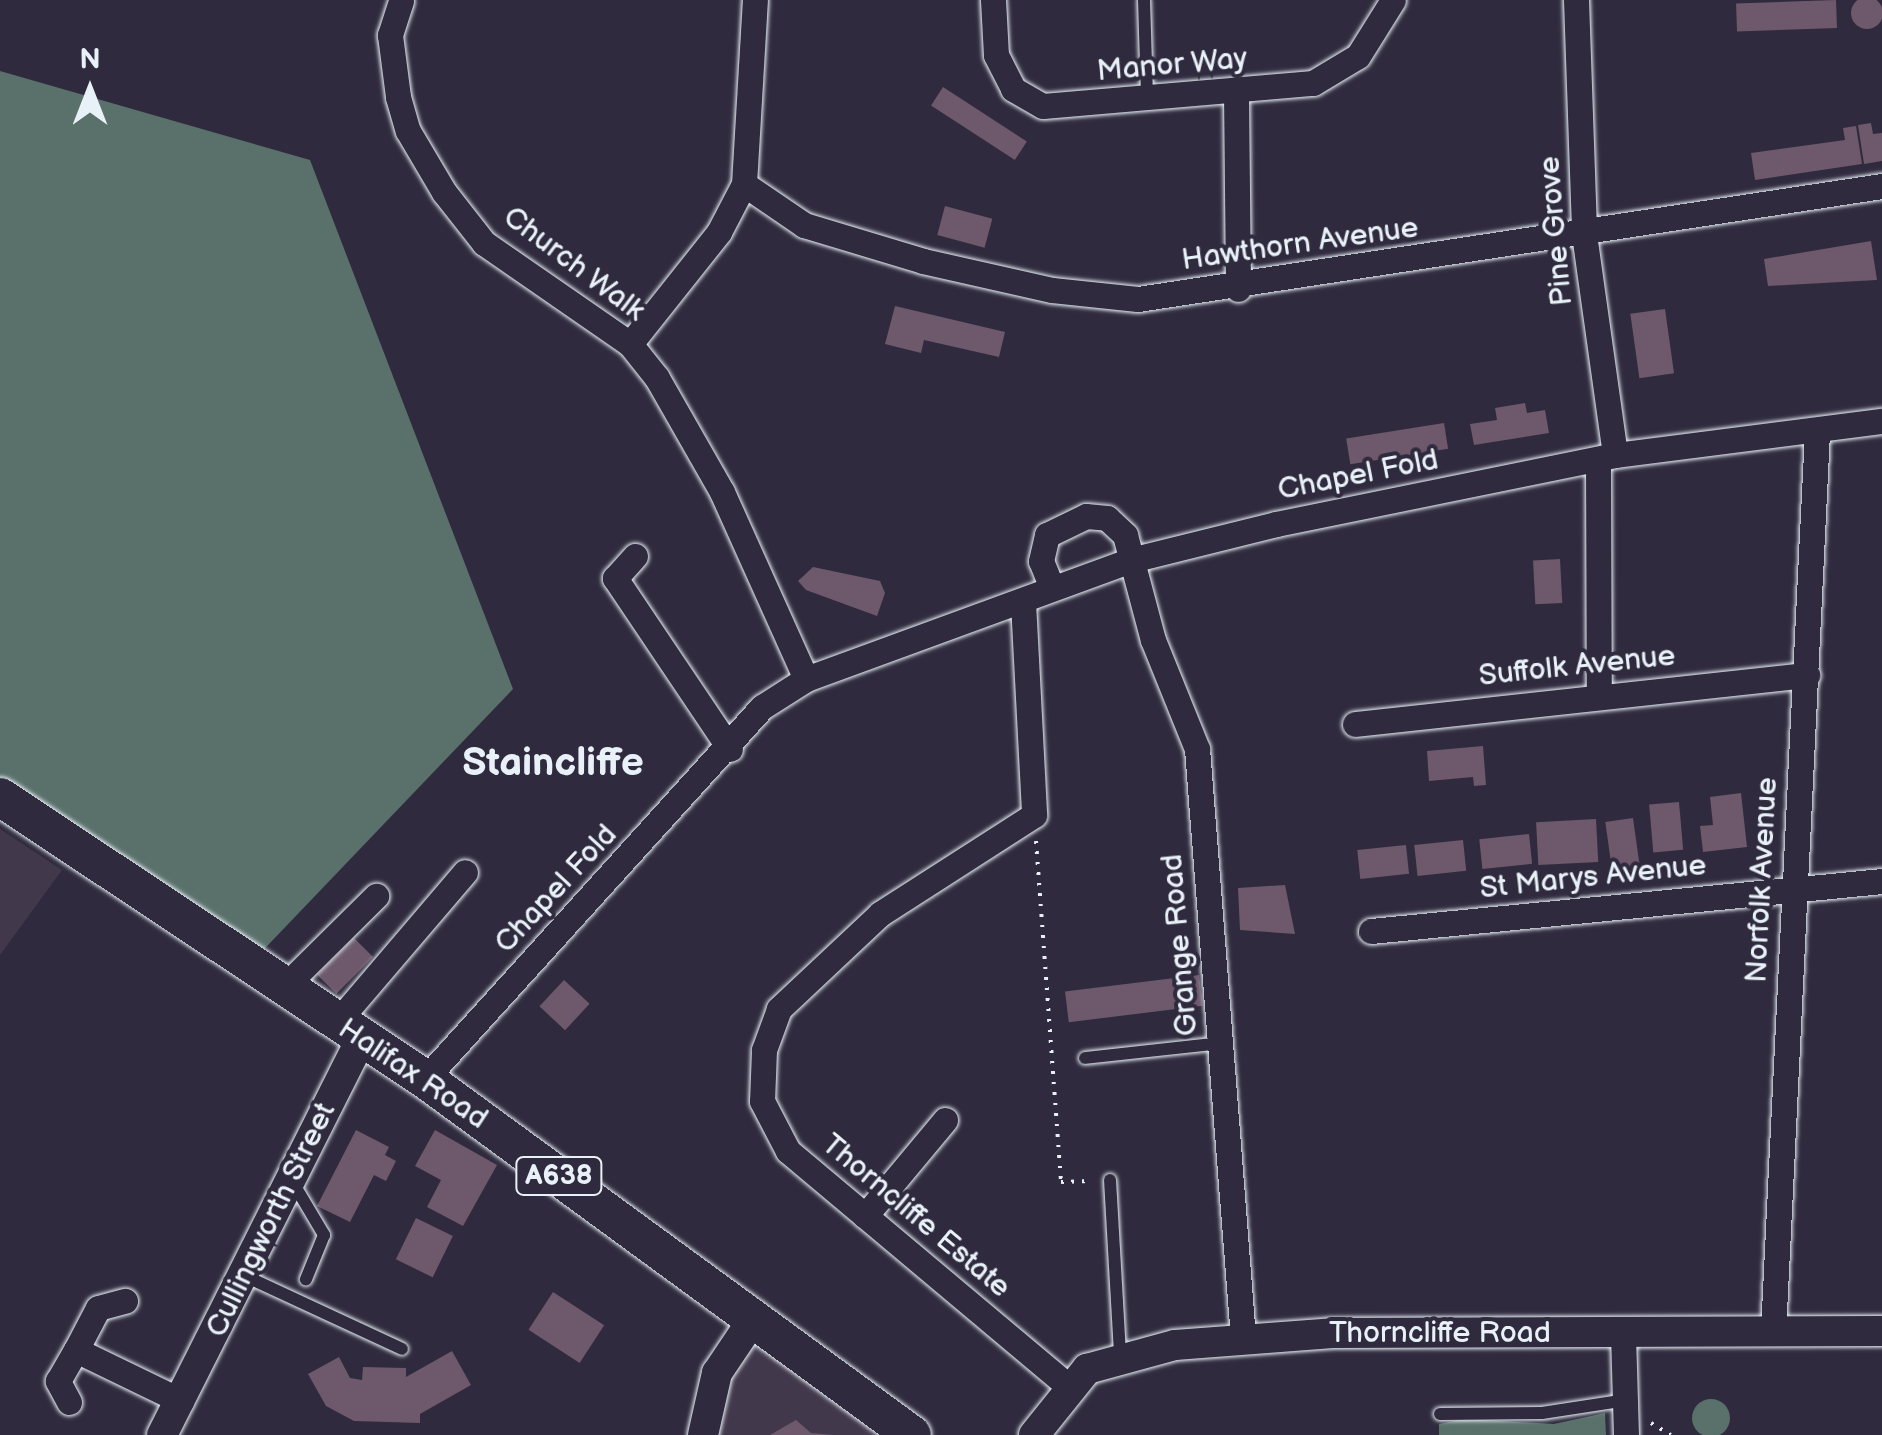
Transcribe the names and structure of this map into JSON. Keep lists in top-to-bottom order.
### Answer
{
  "streets": {
    "main road": ["Halifax Road", "A638"],
    "street": [
      "Manor Way",
      "Pine Grove",
      "Hawthorn Avenue",
      "Church Walk",
      "Chapel Fold",
      "Suffolk Avenue",
      "St Marys Avenue",
      "Norfolk Avenue",
      "Grange Road",
      "Thorncliffe Estate",
      "Cullingworth Street",
      "Thorncliffe Road"
    ]
  },
  "crossings": [
    ["Pine Grove", "Hawthorn Avenue"],
    ["Pine Grove", "Chapel Fold"],
    ["Pine Grove", "Suffolk Avenue"],
    ["Church Walk", "Chapel Fold"],
    ["Chapel Fold", "Norfolk Avenue"],
    ["Chapel Fold", "Grange Road"],
    ["Chapel Fold", "Halifax Road"],
    ["Suffolk Avenue", "Norfolk Avenue"],
    ["St Marys Avenue", "Norfolk Avenue"],
    ["Norfolk Avenue", "Thorncliffe Road"],
    ["Grange Road", "Thorncliffe Road"],
    ["Halifax Road", "Cullingworth Street"],
    ["Thorncliffe Estate", "Thorncliffe Road"]
  ],
  "districts": ["Staincliffe"],
  "north": "top"
}
